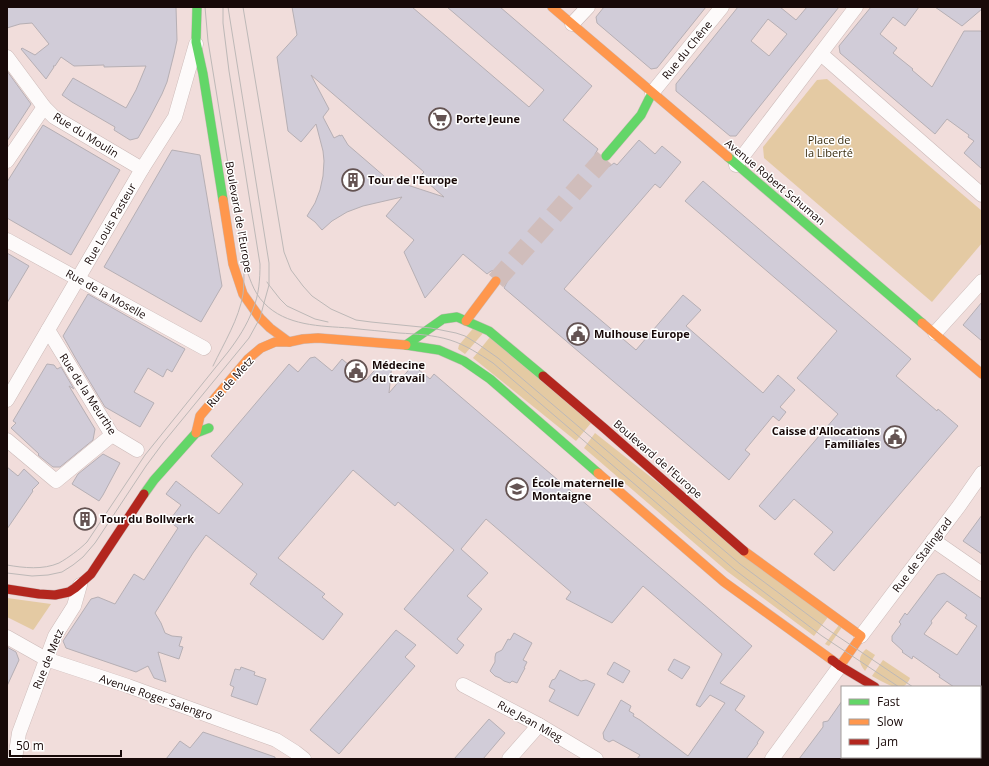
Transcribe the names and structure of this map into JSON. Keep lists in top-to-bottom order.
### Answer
{
  "streets": {
    "main road": ["Avenue Robert Schuman", "Boulevard de l'Europe", "Rue de Metz"],
    "street": [
      "Rue du Chêne",
      "Rue du Moulin",
      "Rue Louis Pasteur",
      "Rue de la Moselle",
      "Rue de la Meurthe",
      "Rue de Stalingrad",
      "Avenue Roger Salengro",
      "Rue Jean Mieg"
    ]
  },
  "crossings": [
    ["Rue du Chêne", "Avenue Robert Schuman"],
    ["Rue du Moulin", "Rue Louis Pasteur"],
    ["Boulevard de l'Europe", "Rue Louis Pasteur"],
    ["Boulevard de l'Europe", "Rue de Metz"],
    ["Boulevard de l'Europe", "Rue de Stalingrad"],
    ["Rue Louis Pasteur", "Rue de la Moselle"],
    ["Rue Louis Pasteur", "Rue de la Meurthe"],
    ["Rue de Metz", "Avenue Roger Salengro"]
  ],
  "parks": ["Place de la Liberté"],
  "places": {
    "supermarket": ["Porte Jeune"],
    "building": ["Tour de l'Europe", "Tour du Bollwerk"],
    "public building": ["Mulhouse Europe", "Médecine du travail", "Caisse d'Allocations Familiales"],
    "school or university": ["École maternelle Montaigne"]
  },
  "legend": ["Fast", "Slow", "Jam"],
  "scale_bar": "50 m"
}
